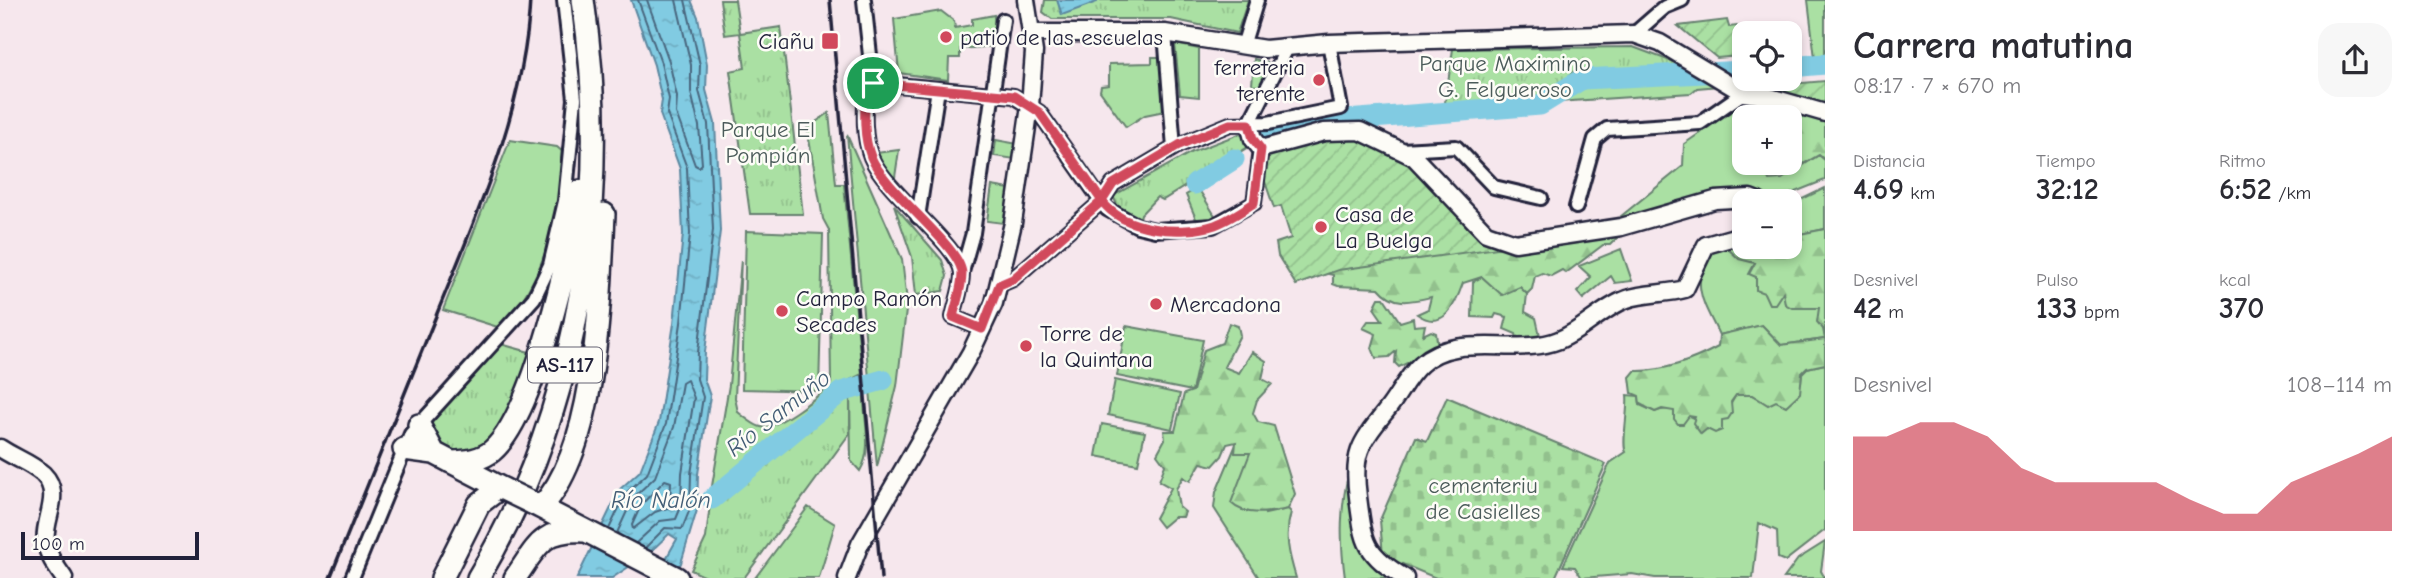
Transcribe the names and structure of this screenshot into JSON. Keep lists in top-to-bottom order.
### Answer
{
  "streets": {
    "main road": ["AS-117"]
  },
  "water": ["Río Samuño", "Río Nalón"],
  "parks": ["Parque Maximino G. Felgueroso", "Parque El Pompián", "cementeriu de Casielles"],
  "places": {
    "other": [
      "patio de las escuelas",
      "ferreteria terente",
      "Casa de La Buelga",
      "Mercadona",
      "Campo Ramón Secades",
      "Torre de la Quintana"
    ],
    "transit": ["Ciañu"]
  },
  "scale_bar": "100 m",
  "page": {
    "heading": ["Carrera matutina", "08:17 · 7 × 670 m"],
    "map_buttons": ["+", "−"],
    "stats": [
      ["Distancia", "4.69 km"],
      ["Tiempo", "32:12"],
      ["Ritmo", "6:52 /km"],
      ["Desnivel", "42 m"],
      ["Pulso", "133 bpm"],
      ["kcal", "370"]
    ],
    "chart": ["Desnivel", "108–114 m"],
    "scale": "100 m"
  }
}
